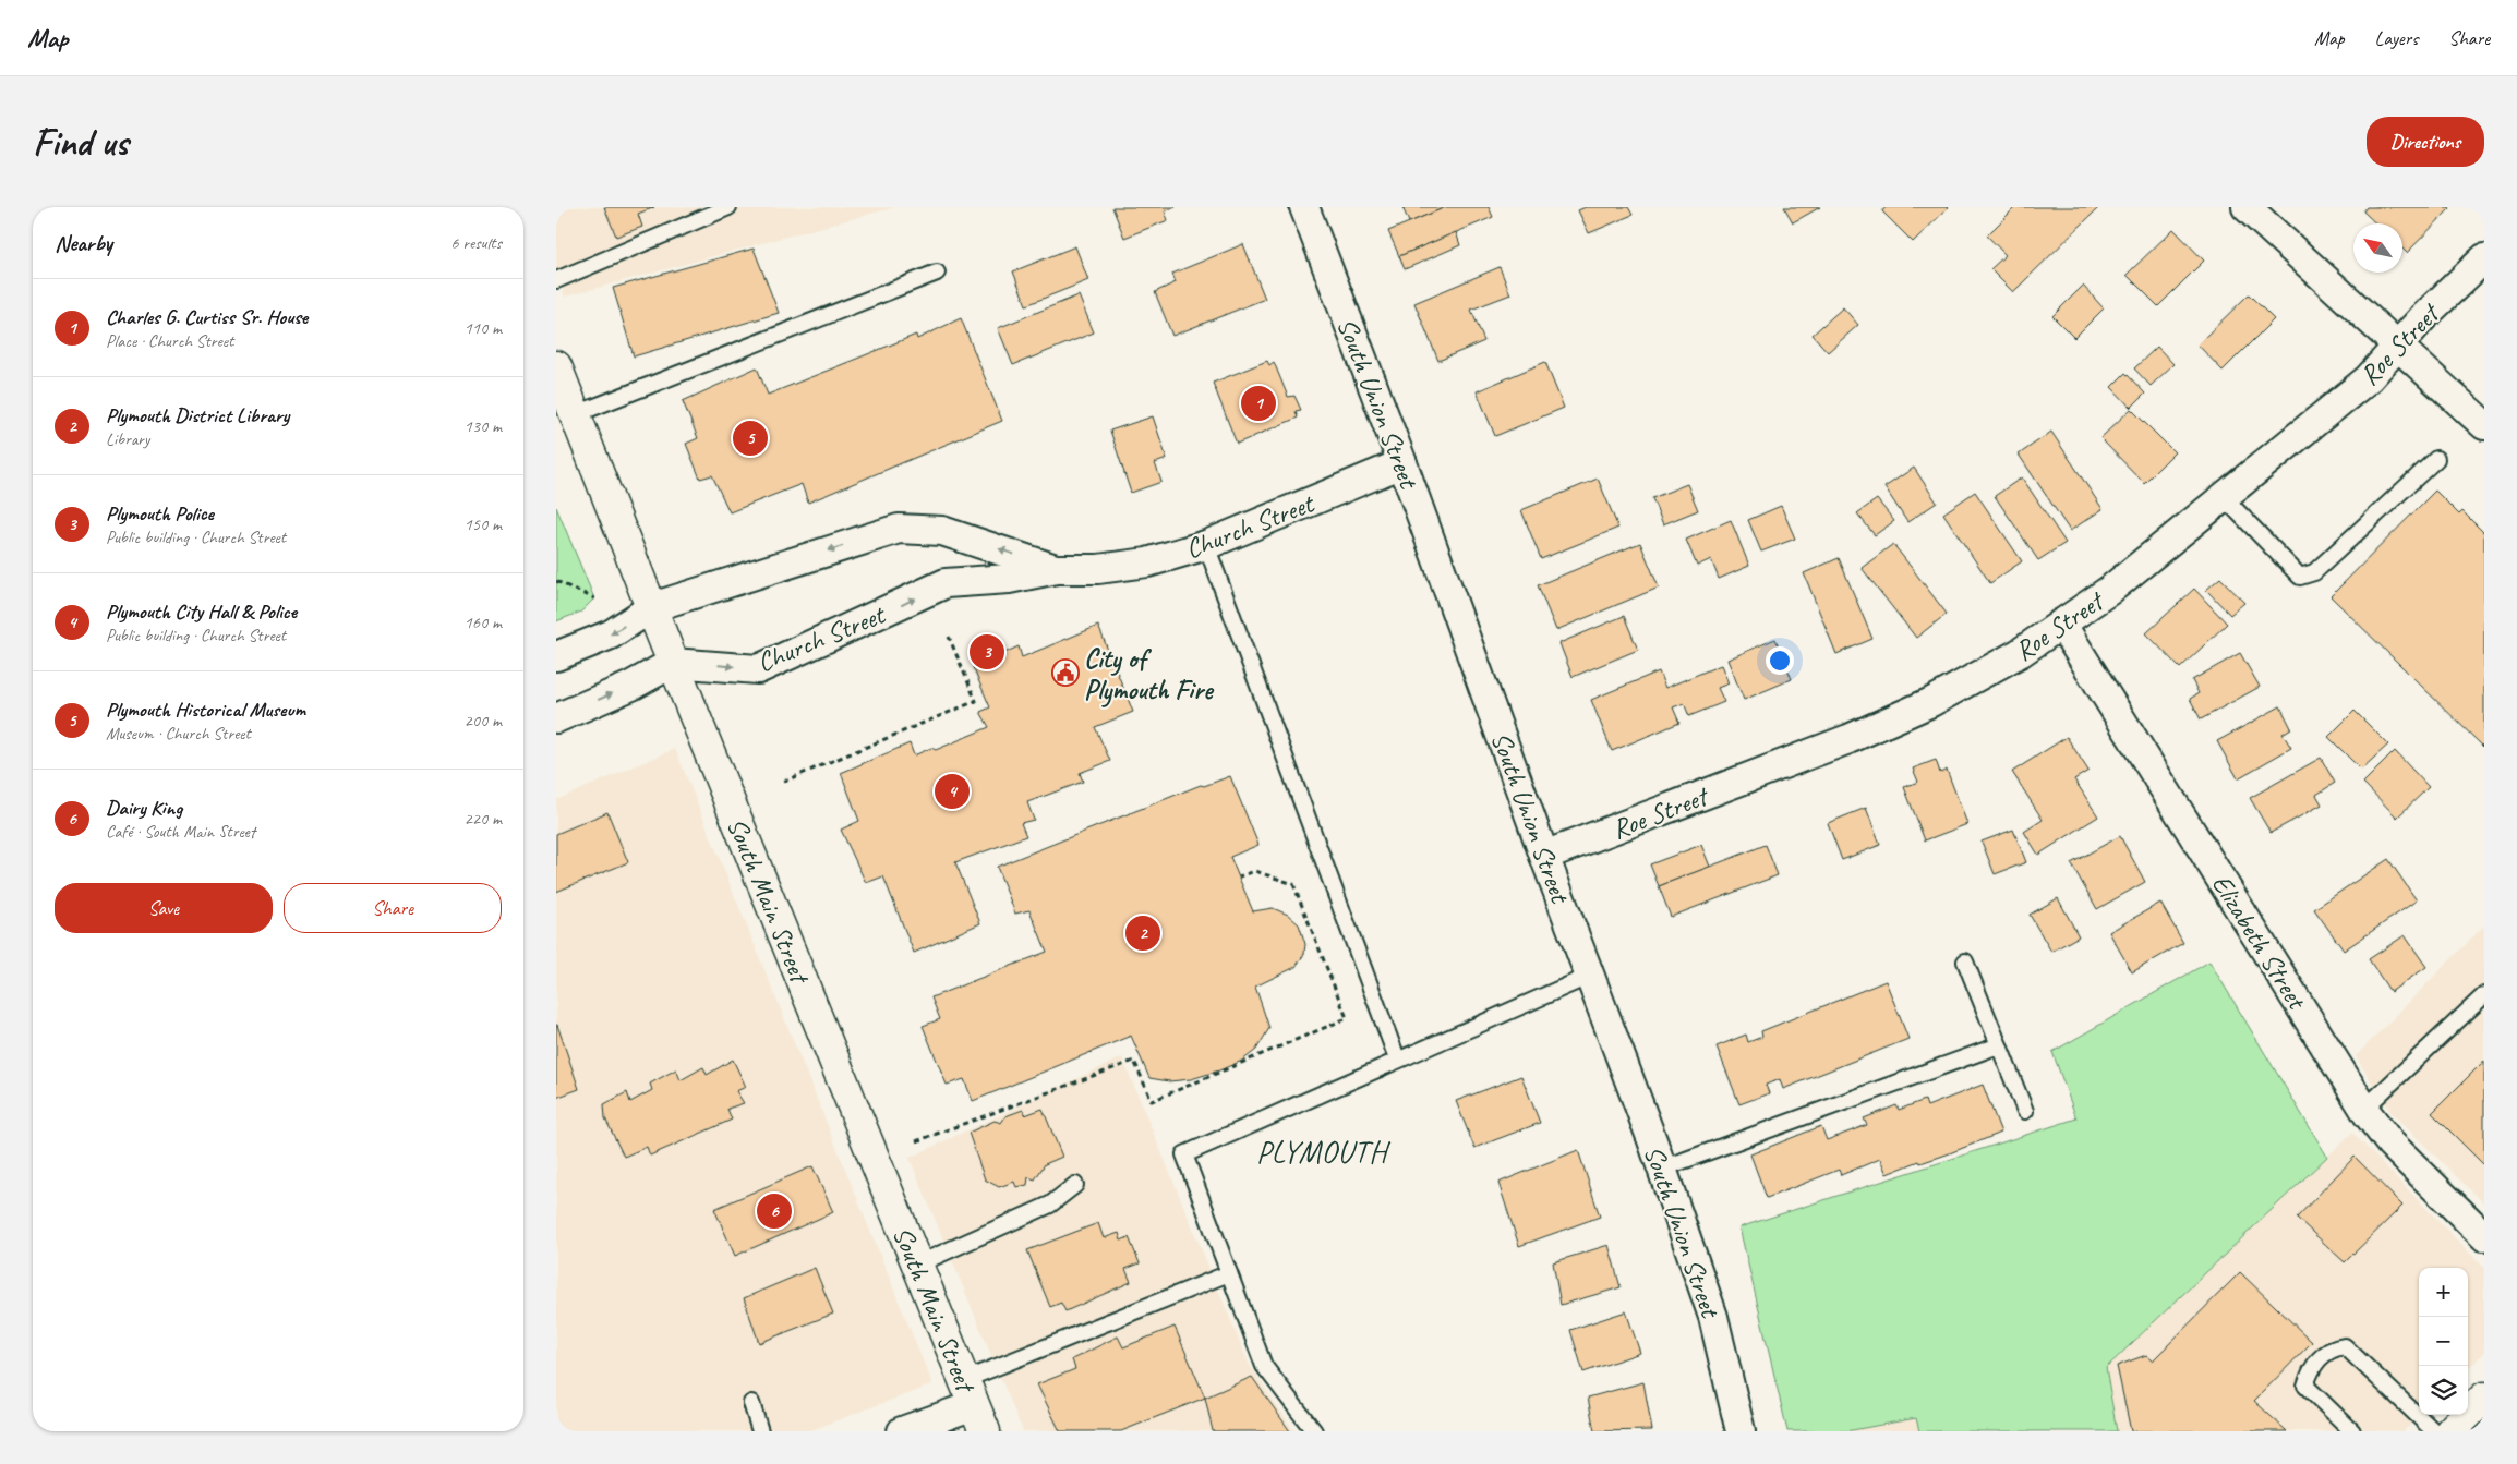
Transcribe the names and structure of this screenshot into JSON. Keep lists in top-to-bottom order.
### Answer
{
  "streets": {
    "main road": ["South Main Street"],
    "street": [
      "Roe Street",
      "South Union Street",
      "Church Street",
      "Elizabeth Street"
    ]
  },
  "crossings": [
    ["Roe Street", "South Union Street"],
    ["Roe Street", "Elizabeth Street"],
    ["South Union Street", "Church Street"],
    ["Church Street", "South Main Street"]
  ],
  "districts": ["PLYMOUTH"],
  "places": {
    "public building": ["City of Plymouth Fire"]
  },
  "north": "top left",
  "page": {
    "header": "Map",
    "nav": ["Map", "Layers", "Share"],
    "buttons": [
      "Directions",
      ["Save", "Share"]
    ],
    "title": "Find us",
    "heading": ["Nearby", "6 results"],
    "list": [
      {
        "mark": "1",
        "name": "Charles G. Curtiss Sr. House",
        "note": "Place · Church Street",
        "value": "110 m"
      },
      {
        "mark": "2",
        "name": "Plymouth District Library",
        "note": "Library",
        "value": "130 m"
      },
      {
        "mark": "3",
        "name": "Plymouth Police",
        "note": "Public building · Church Street",
        "value": "150 m"
      },
      {
        "mark": "4",
        "name": "Plymouth City Hall & Police",
        "note": "Public building · Church Street",
        "value": "160 m"
      },
      {
        "mark": "5",
        "name": "Plymouth Historical Museum",
        "note": "Museum · Church Street",
        "value": "200 m"
      },
      {
        "mark": "6",
        "name": "Dairy King",
        "note": "Café · South Main Street",
        "value": "220 m"
      }
    ],
    "pins": [
      "1",
      "5",
      "3",
      "4",
      "2",
      "6"
    ],
    "map_buttons": ["+", "−"]
  }
}
